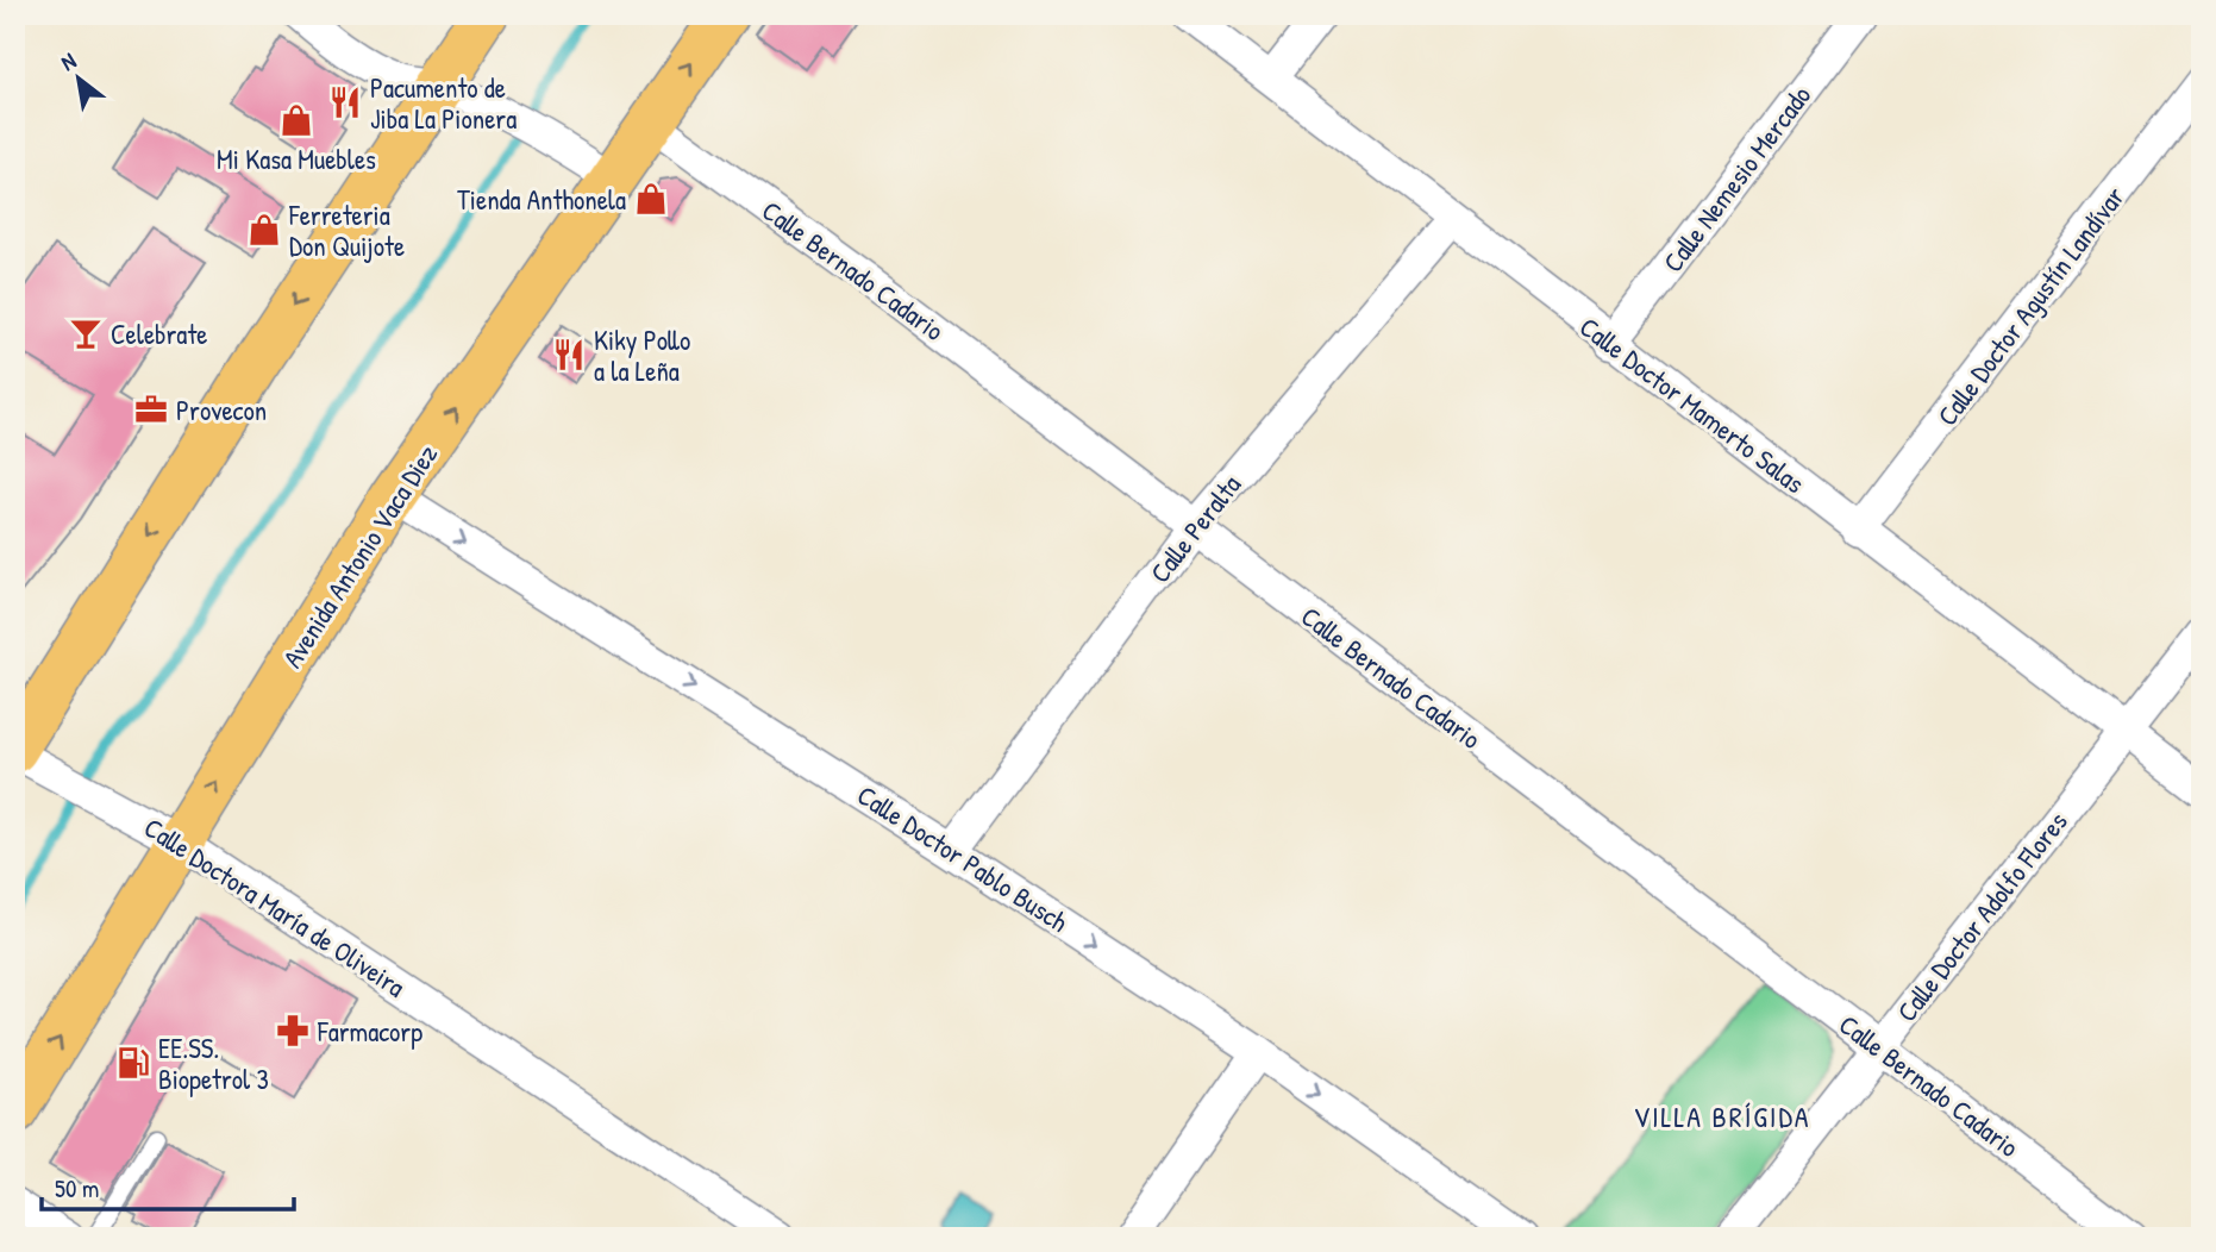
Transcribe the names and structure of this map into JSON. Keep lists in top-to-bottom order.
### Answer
{
  "streets": {
    "highway": ["Avenida Antonio Vaca Diez"],
    "street": [
      "Calle Nemesio Mercado",
      "Calle Bernado Cadario",
      "Calle Doctor Agustín Landívar",
      "Calle Doctor Mamerto Salas",
      "Calle Peralta",
      "Calle Doctor Pablo Busch",
      "Calle Doctora María de Oliveira",
      "Calle Doctor Adolfo Flores"
    ]
  },
  "crossings": [
    ["Calle Nemesio Mercado", "Calle Doctor Mamerto Salas"],
    ["Calle Bernado Cadario", "Calle Peralta"],
    ["Calle Bernado Cadario", "Avenida Antonio Vaca Diez"],
    ["Calle Bernado Cadario", "Calle Doctor Adolfo Flores"],
    ["Calle Doctor Agustín Landívar", "Calle Doctor Mamerto Salas"],
    ["Calle Doctor Mamerto Salas", "Calle Peralta"],
    ["Calle Doctor Mamerto Salas", "Calle Doctor Adolfo Flores"],
    ["Calle Peralta", "Calle Doctor Pablo Busch"],
    ["Avenida Antonio Vaca Diez", "Calle Doctor Pablo Busch"],
    ["Avenida Antonio Vaca Diez", "Calle Doctora María de Oliveira"]
  ],
  "one_way": ["Calle Doctor Pablo Busch"],
  "districts": ["VILLA BRÍGIDA"],
  "places": {
    "restaurant": ["Pacumento de Jiba La Pionera", "Kiky Pollo a la Leña"],
    "shop": ["Mi Kasa Muebles", "Tienda Anthonela", "Ferreteria Don Quijote"],
    "bar": ["Celebrate"],
    "office": ["Provecon"],
    "pharmacy": ["Farmacorp"],
    "fuel station": ["EE.SS. Biopetrol 3"]
  },
  "scale_bar": "50 m",
  "north": "top left"
}
